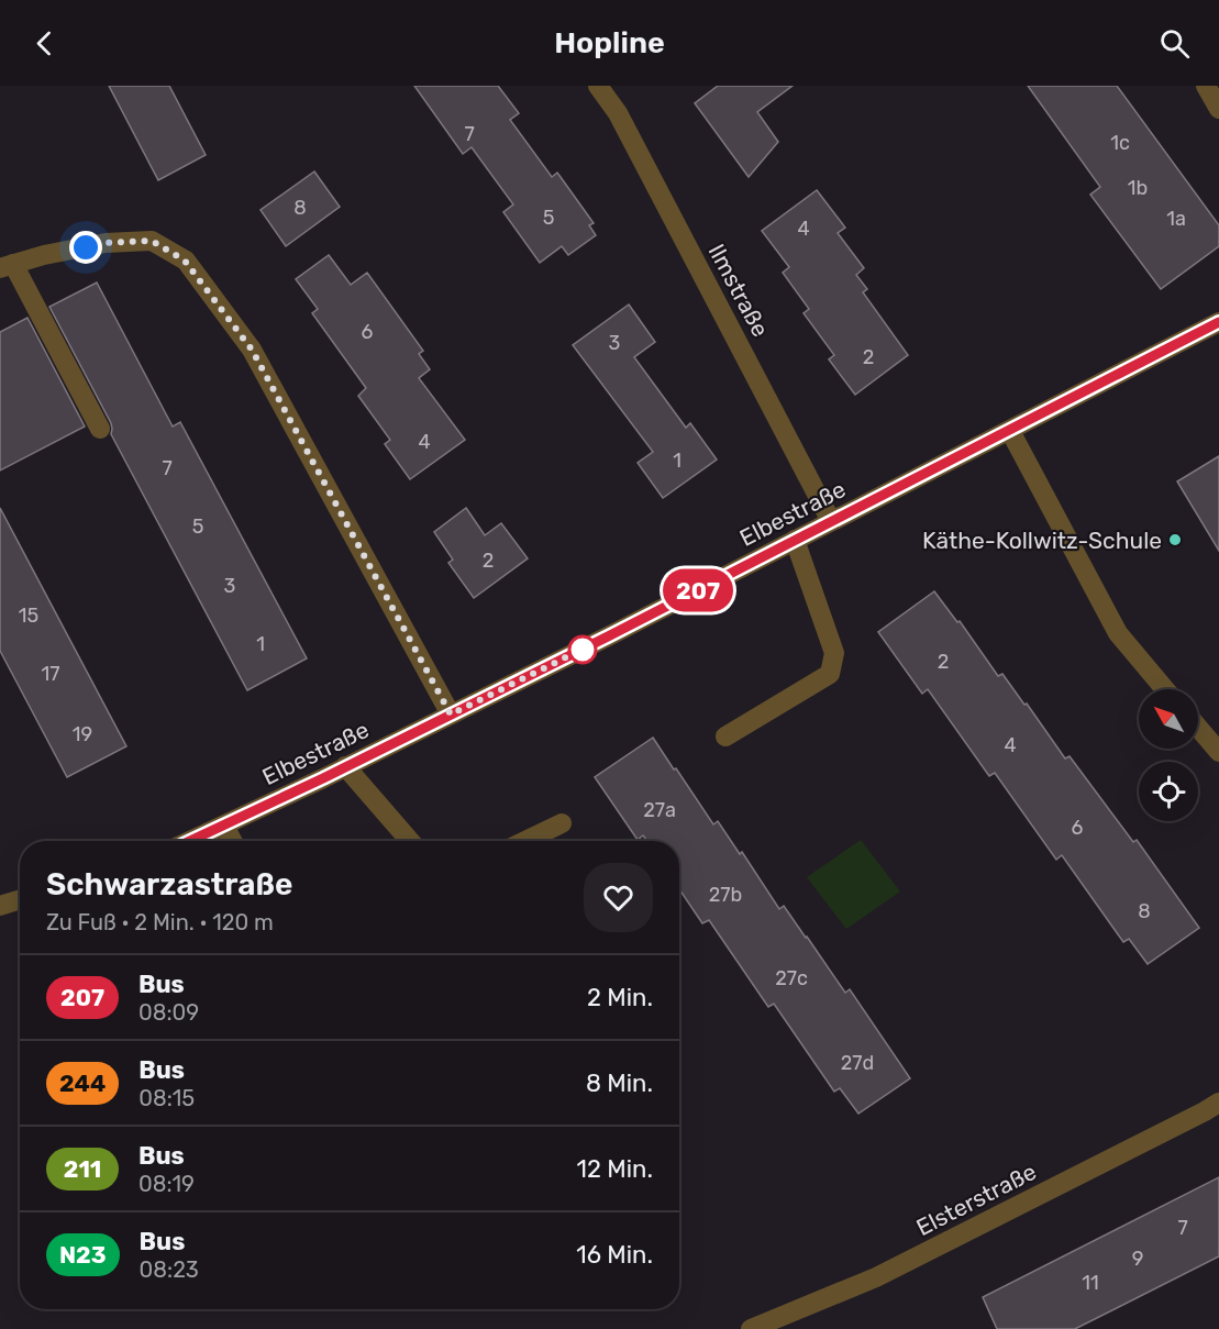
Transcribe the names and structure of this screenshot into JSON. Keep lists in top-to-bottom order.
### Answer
{
  "streets": {
    "street": ["Ilmstraße", "Elbestraße", "Elsterstraße"]
  },
  "crossings": [
    ["Ilmstraße", "Elbestraße"]
  ],
  "places": ["Käthe-Kollwitz-Schule"],
  "lines": ["bus line 207"],
  "house_numbers": [
    "7",
    "1c",
    "1b",
    "8",
    "5",
    "1a",
    "4",
    "6",
    "3",
    "2",
    "4",
    "1",
    "7",
    "5",
    "2",
    "3",
    "15",
    "1",
    "2",
    "17",
    "19",
    "4",
    "27a",
    "6",
    "27b",
    "8",
    "27c",
    "27d",
    "7",
    "9",
    "11"
  ],
  "north": "top left",
  "page": {
    "header": "Hopline",
    "on_map": "207",
    "heading": ["Schwarzastraße", "Zu Fuß · 2 Min. · 120 m"],
    "list": [
      {
        "mark": "207",
        "name": "Bus",
        "note": "08:09",
        "value": "2 Min."
      },
      {
        "mark": "244",
        "name": "Bus",
        "note": "08:15",
        "value": "8 Min."
      },
      {
        "mark": "211",
        "name": "Bus",
        "note": "08:19",
        "value": "12 Min."
      },
      {
        "mark": "N23",
        "name": "Bus",
        "note": "08:23",
        "value": "16 Min."
      }
    ]
  }
}
